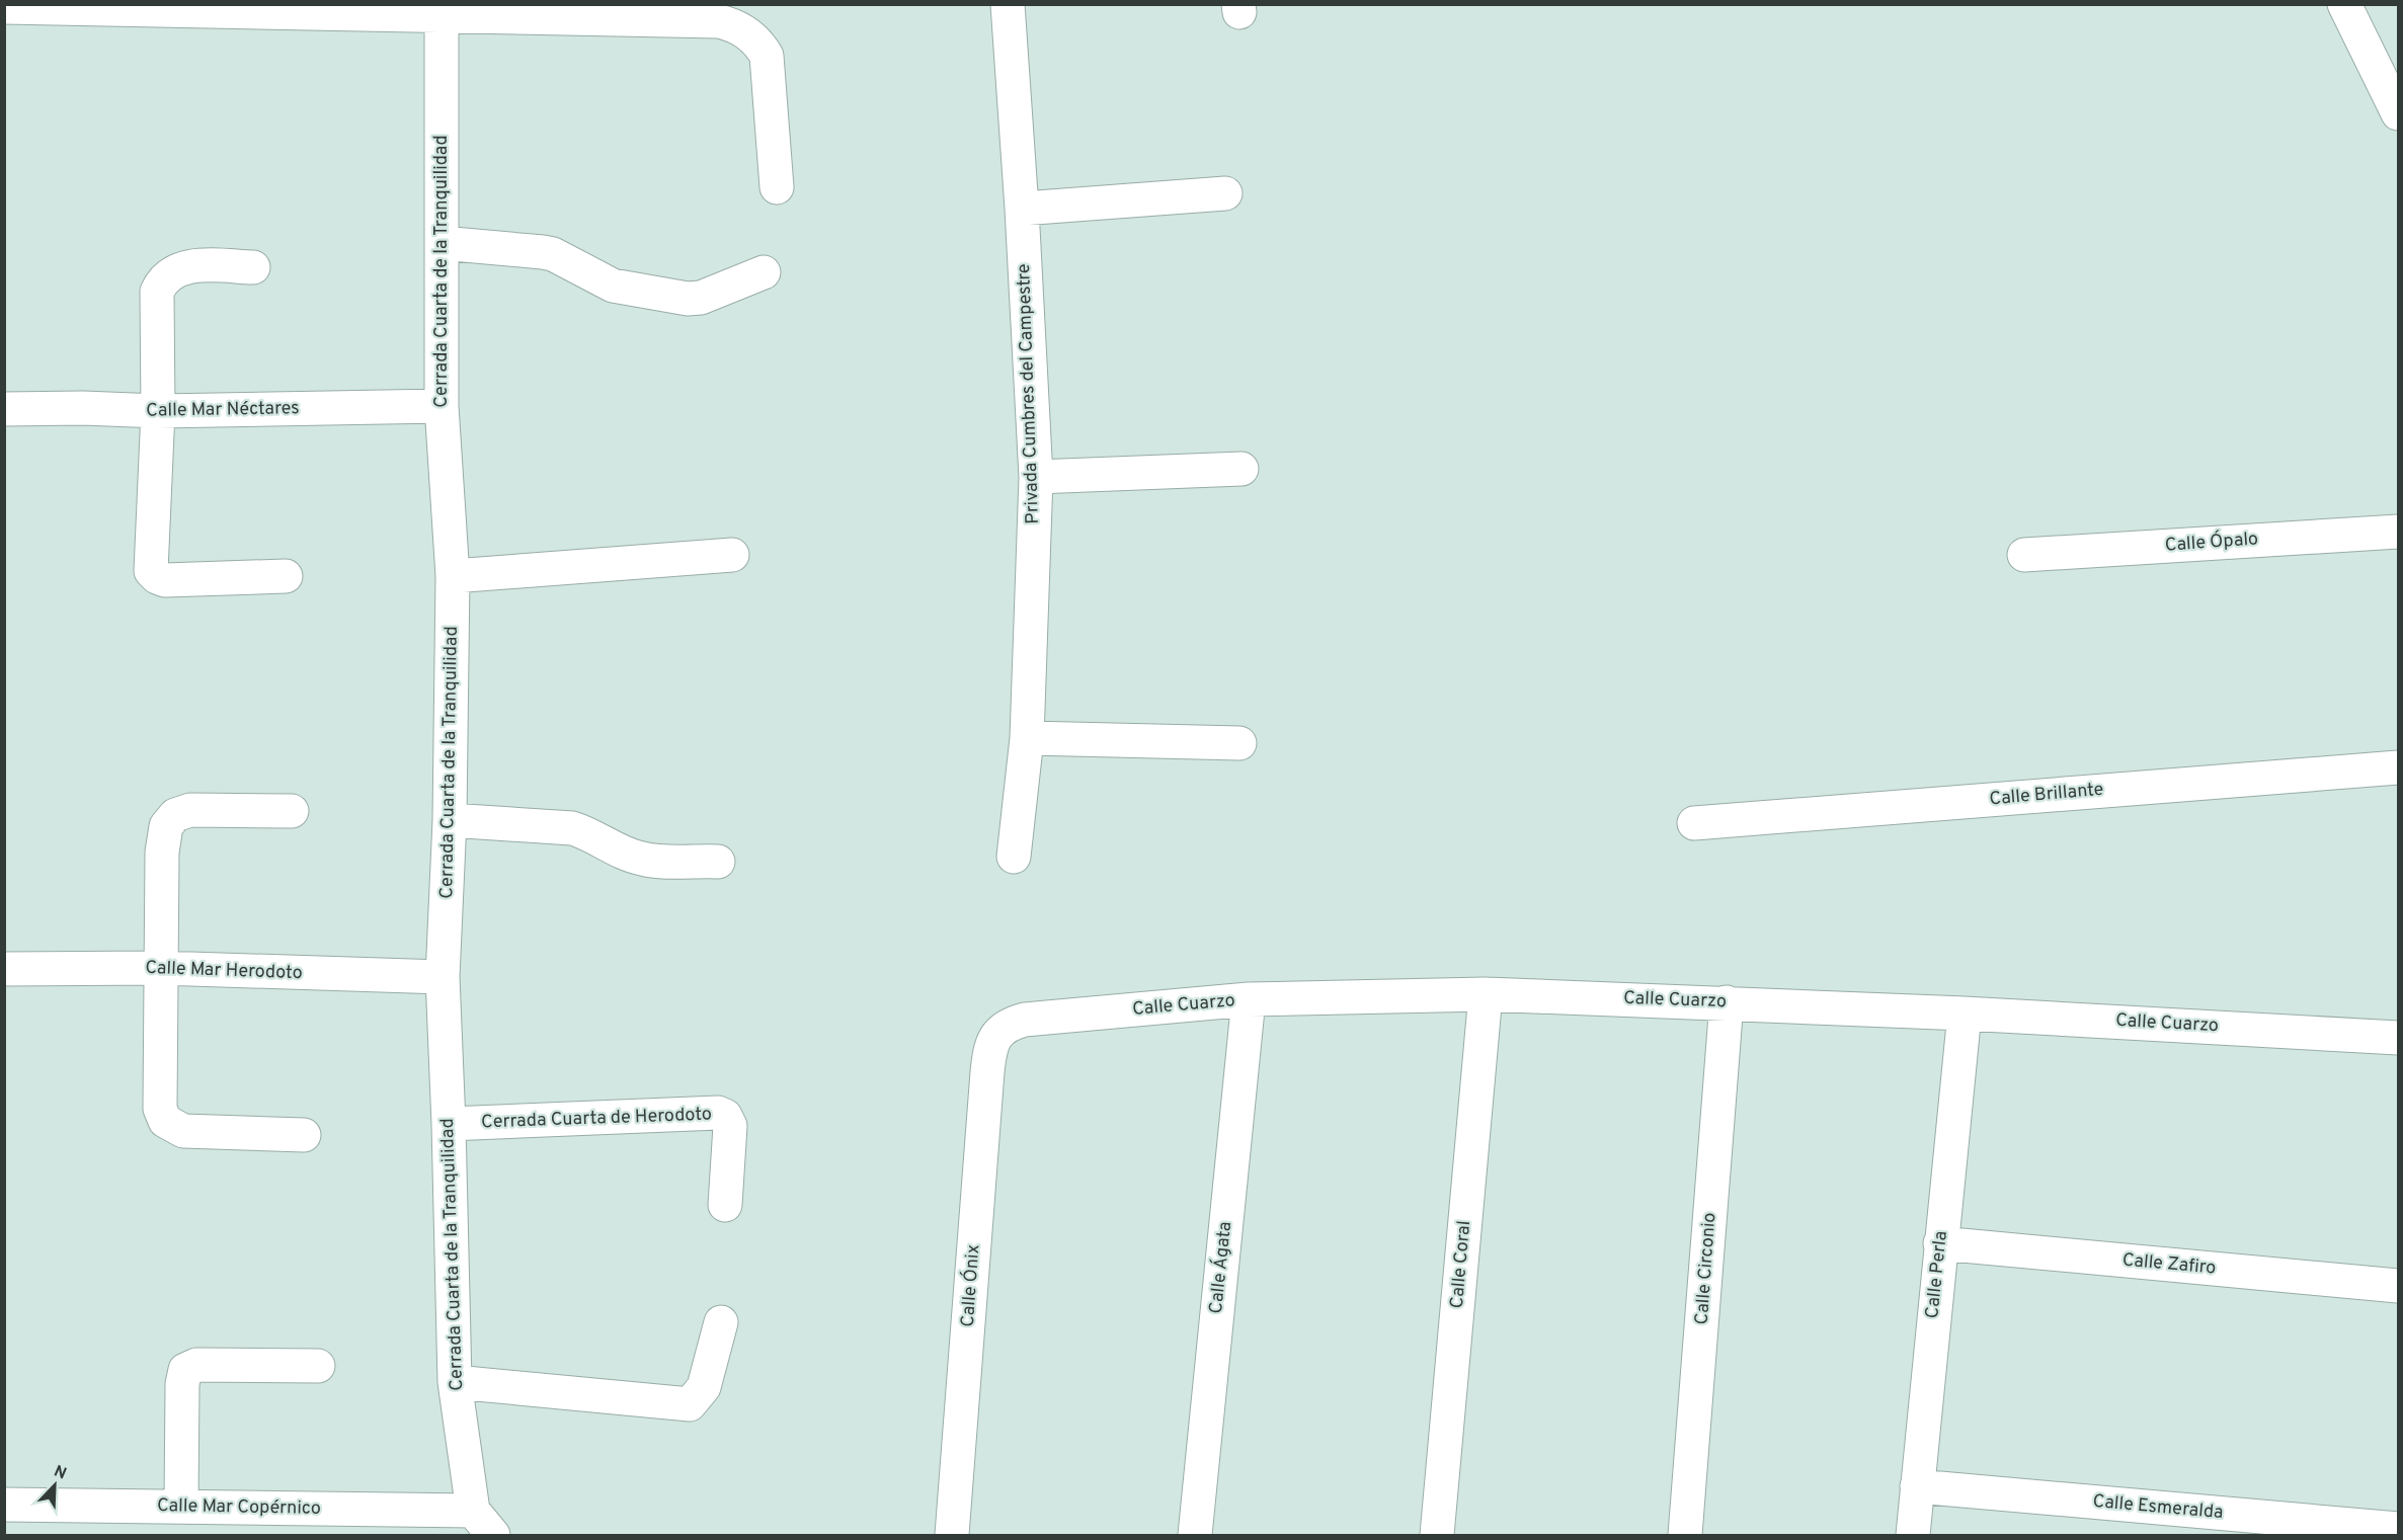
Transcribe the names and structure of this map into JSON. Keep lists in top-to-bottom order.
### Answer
{
  "streets": {
    "street": [
      "Cerrada Cuarta de la Tranquilidad",
      "Privada Cumbres del Campestre",
      "Calle Mar Néctares",
      "Calle Ópalo",
      "Calle Brillante",
      "Calle Mar Herodoto",
      "Calle Cuarzo",
      "Cerrada Cuarta de Herodoto",
      "Calle Coral",
      "Calle Zafiro",
      "Calle Ágata",
      "Calle Circonio",
      "Calle Perla",
      "Calle Ónix",
      "Calle Mar Copérnico",
      "Calle Esmeralda"
    ]
  },
  "crossings": [
    ["Cerrada Cuarta de la Tranquilidad", "Calle Mar Néctares"],
    ["Cerrada Cuarta de la Tranquilidad", "Calle Mar Herodoto"],
    ["Cerrada Cuarta de la Tranquilidad", "Cerrada Cuarta de Herodoto"],
    ["Cerrada Cuarta de la Tranquilidad", "Calle Mar Copérnico"],
    ["Calle Cuarzo", "Calle Coral"],
    ["Calle Cuarzo", "Calle Ágata"],
    ["Calle Cuarzo", "Calle Circonio"],
    ["Calle Cuarzo", "Calle Perla"],
    ["Calle Cuarzo", "Calle Ónix"],
    ["Calle Zafiro", "Calle Perla"],
    ["Calle Perla", "Calle Esmeralda"]
  ],
  "north": "top right"
}
